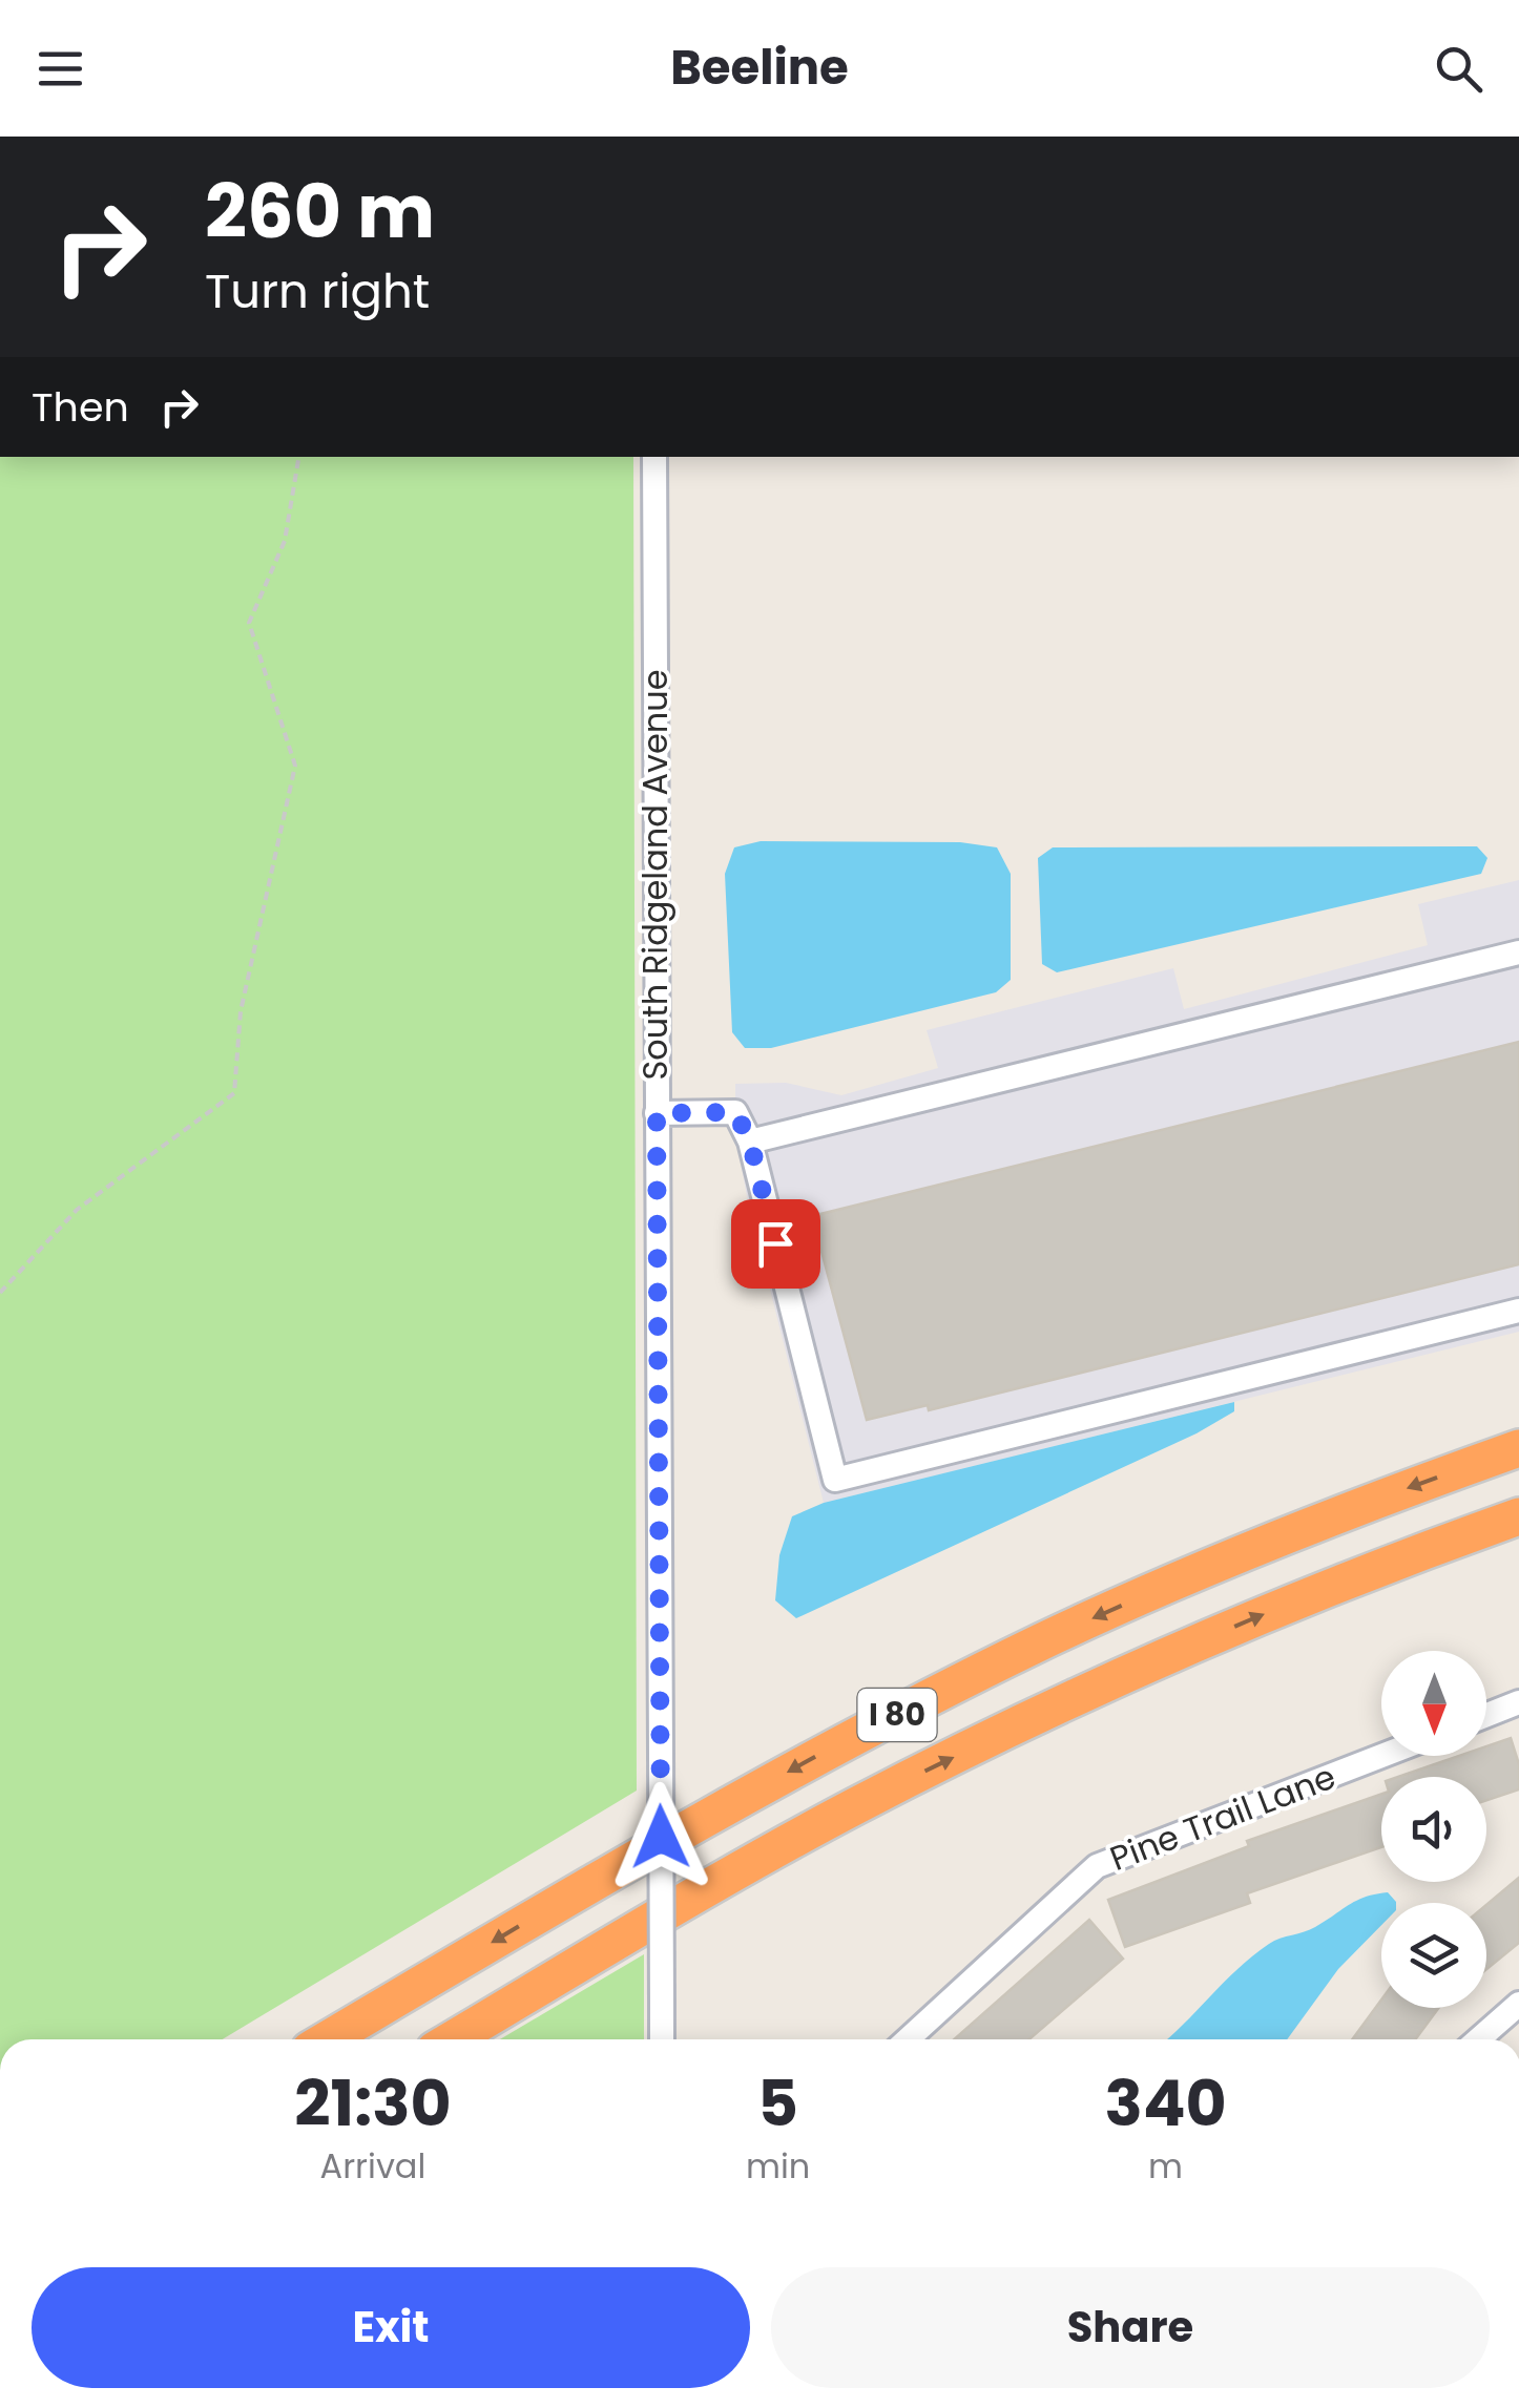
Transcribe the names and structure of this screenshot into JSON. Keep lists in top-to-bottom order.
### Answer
{
  "streets": {
    "highway": ["I 80"],
    "street": ["South Ridgeland Avenue", "Pine Trail Lane"]
  },
  "north": "bottom",
  "page": {
    "header": "Beeline",
    "turn": ["260 m", "Turn right"],
    "then": "Then",
    "eta": [
      "21:30",
      "Arrival",
      "5",
      "min",
      "340",
      "m"
    ],
    "buttons": ["Exit", "Share"]
  }
}
